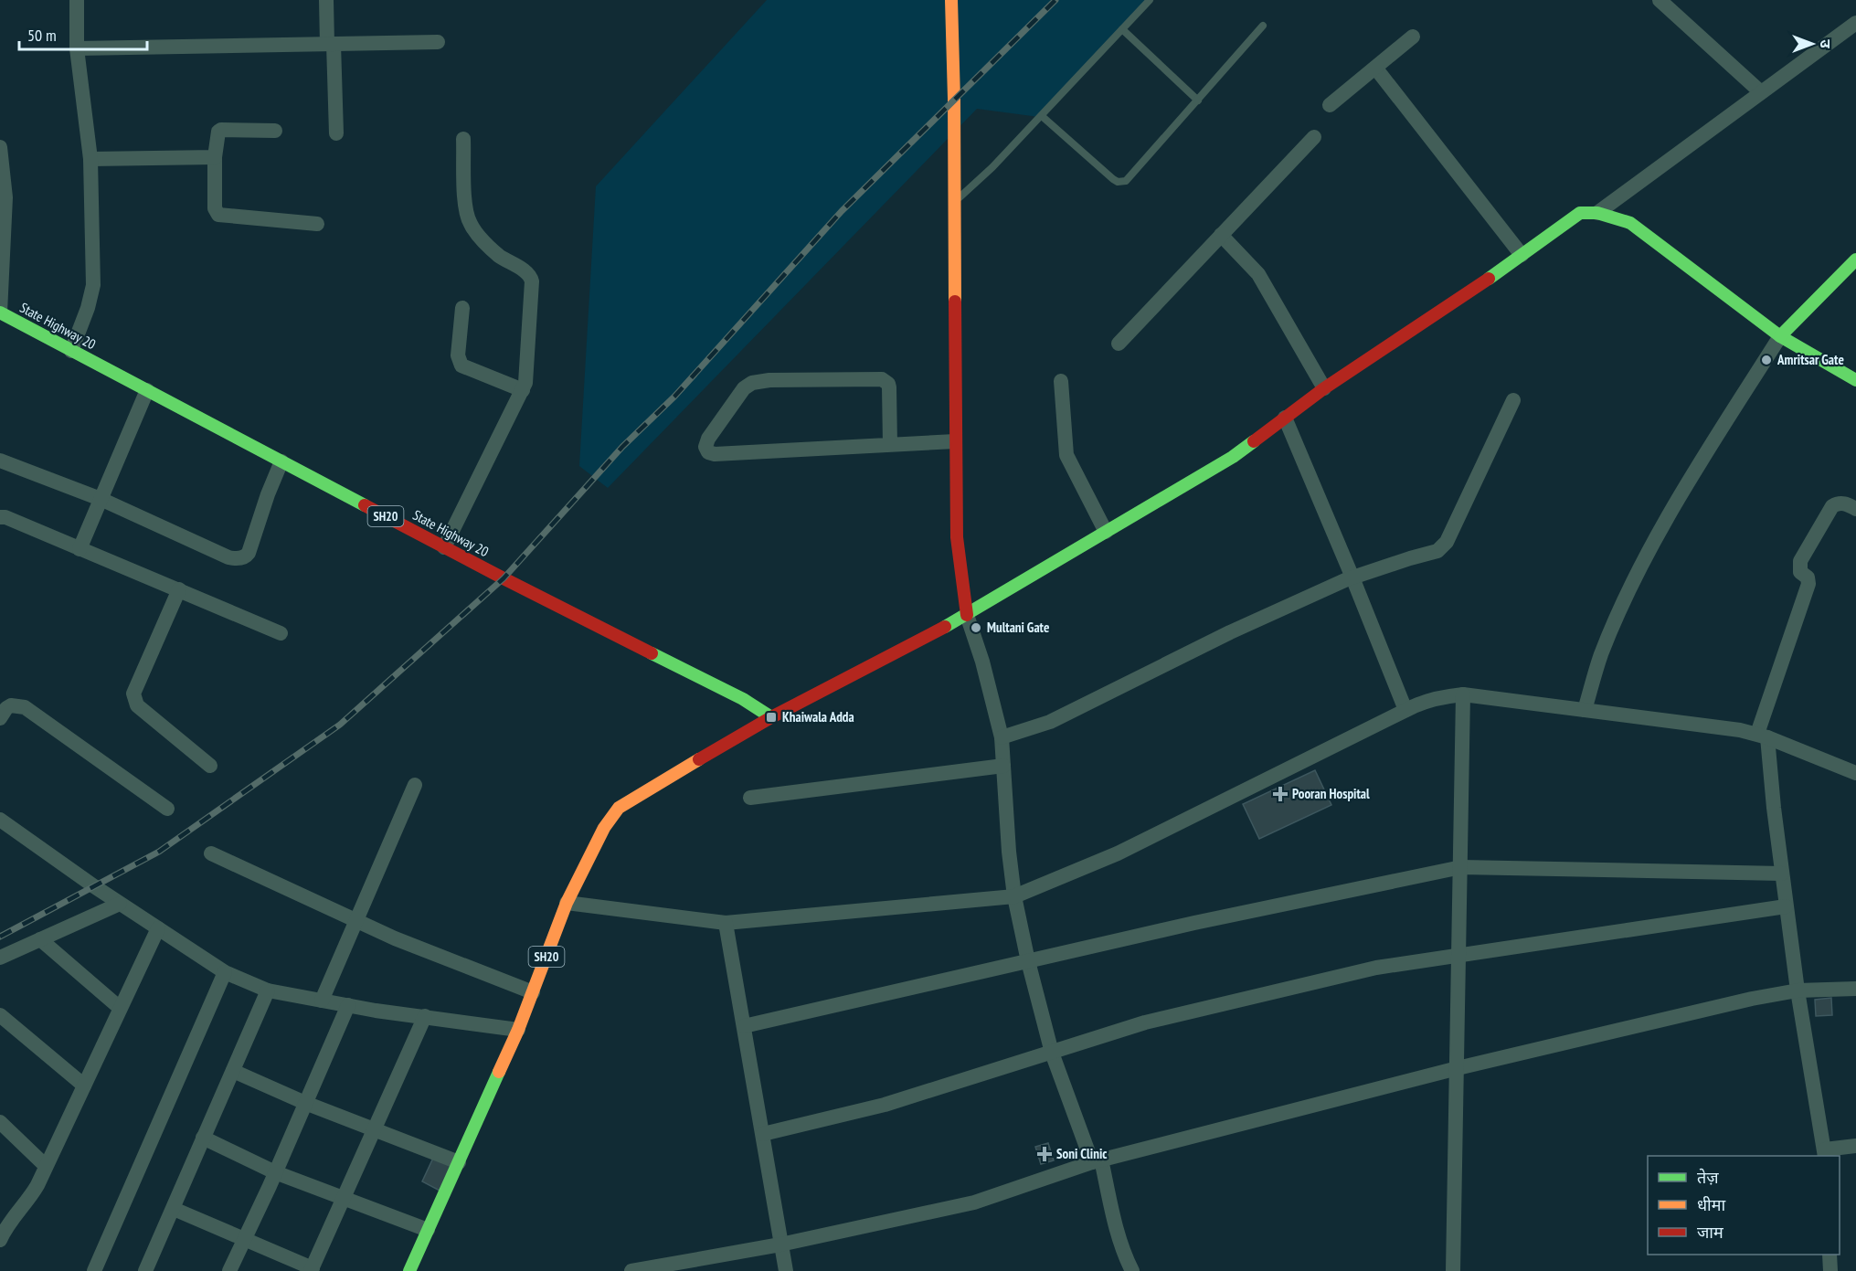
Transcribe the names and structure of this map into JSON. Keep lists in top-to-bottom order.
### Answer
{
  "streets": {
    "main road": ["State Highway 20", "SH20"]
  },
  "crossings": [
    ["State Highway 20", "SH20"]
  ],
  "places": {
    "other": ["Amritsar Gate", "Multani Gate"],
    "transit": ["Khaiwala Adda"],
    "health": ["Pooran Hospital", "Soni Clinic"]
  },
  "legend": ["तेज़", "धीमा", "जाम"],
  "scale_bar": "50 m",
  "north": "right"
}
